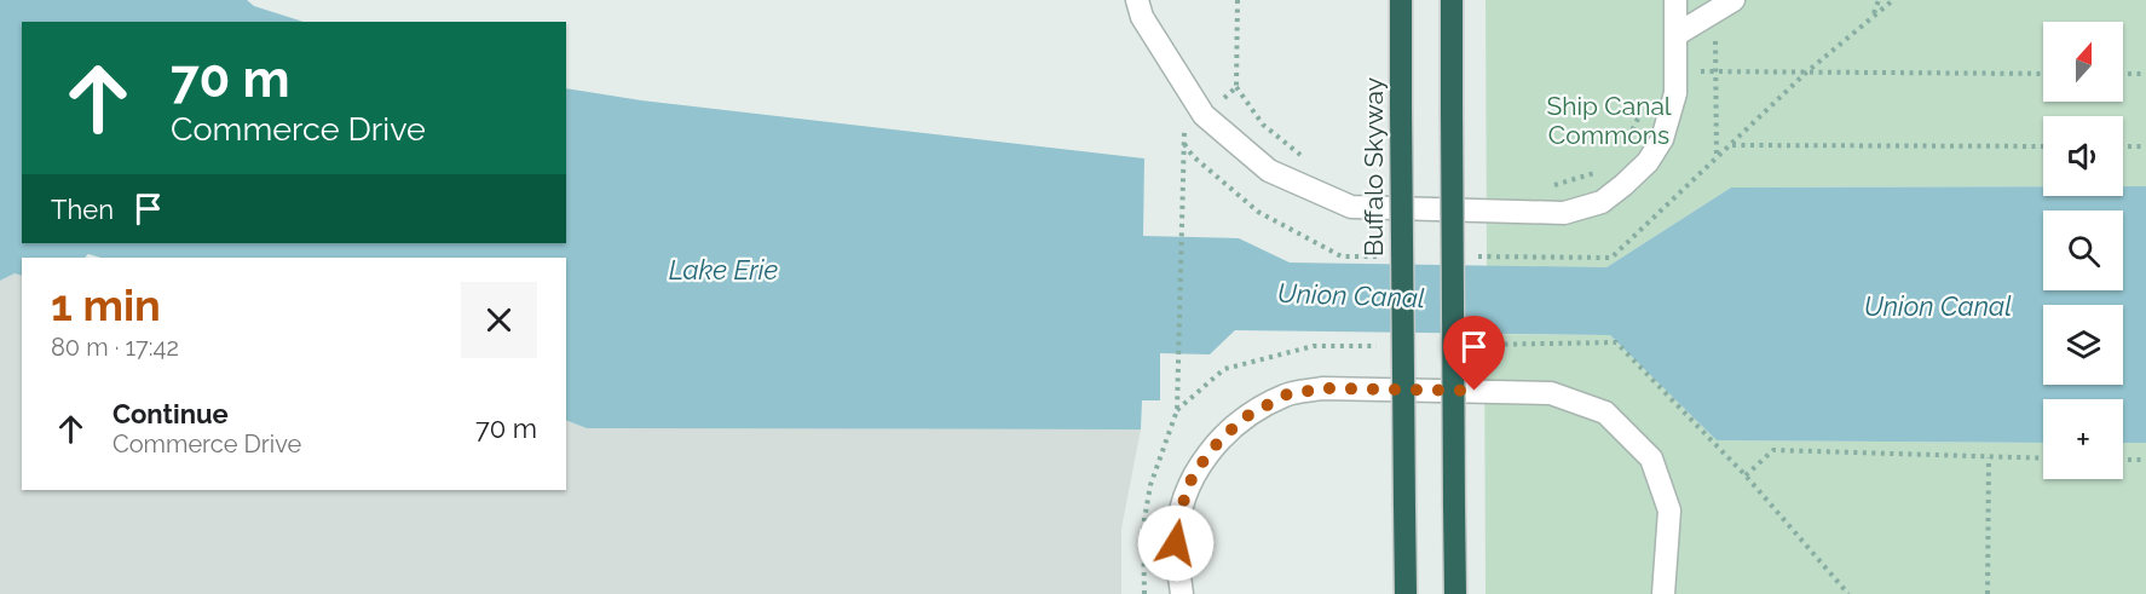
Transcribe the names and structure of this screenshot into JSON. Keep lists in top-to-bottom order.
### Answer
{
  "streets": {
    "highway": ["Buffalo Skyway"]
  },
  "water": ["Lake Erie", "Union Canal"],
  "parks": ["Ship Canal Commons"],
  "north": "top",
  "page": {
    "map_buttons": "+",
    "turn": ["70 m", "Commerce Drive"],
    "then": "Then",
    "heading": ["1 min", "80 m · 17:42"],
    "list": [
      {
        "name": "Continue",
        "note": "Commerce Drive",
        "value": "70 m"
      }
    ]
  }
}
